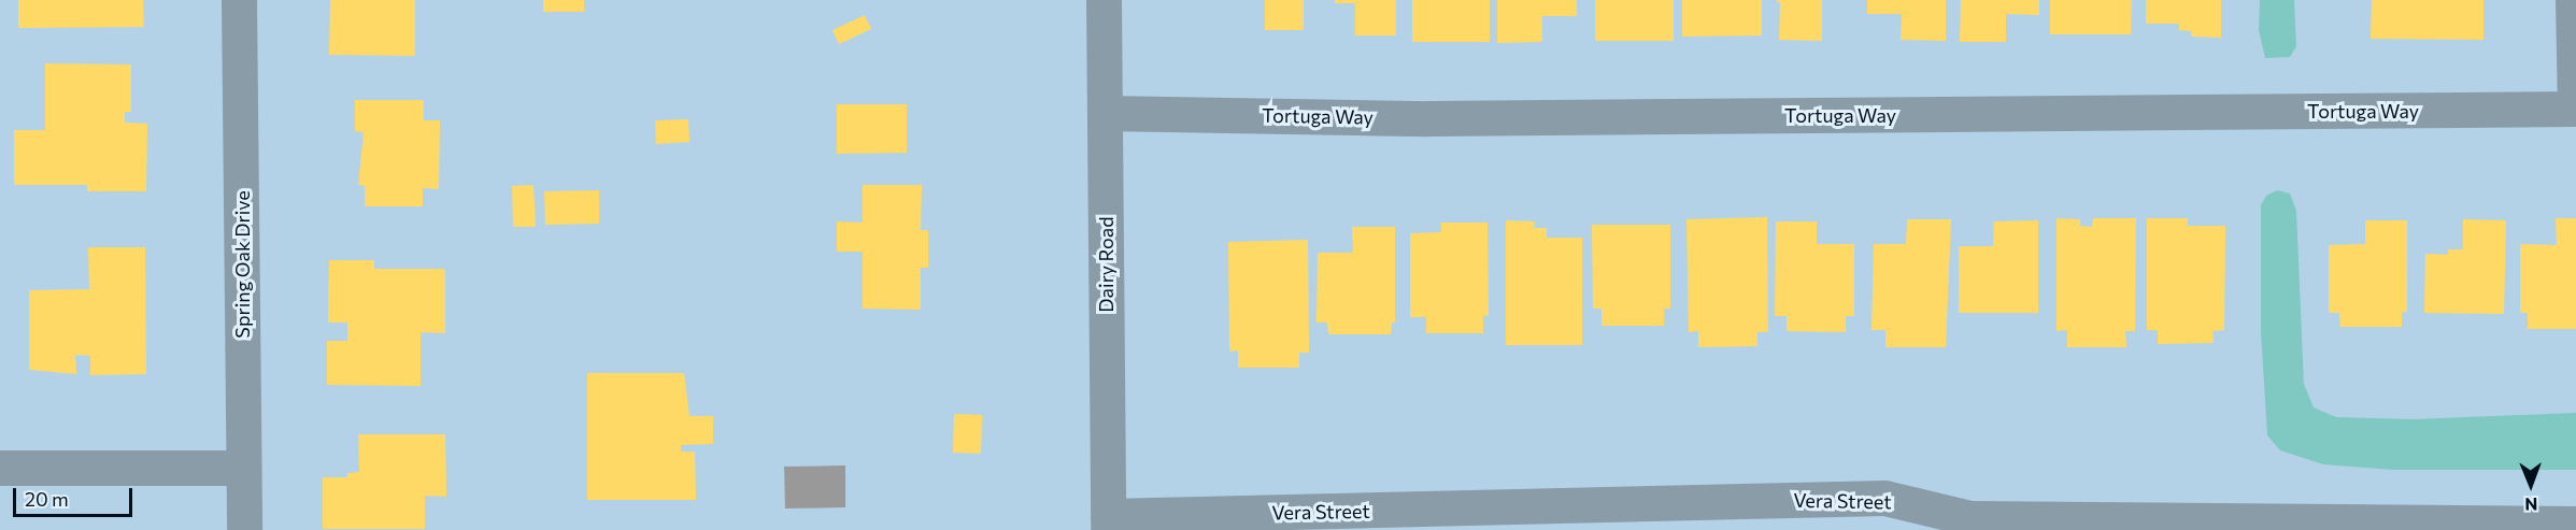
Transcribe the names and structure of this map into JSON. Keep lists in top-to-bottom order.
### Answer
{
  "streets": {
    "street": [
      "Tortuga Way",
      "Spring Oak Drive",
      "Dairy Road",
      "Vera Street"
    ]
  },
  "crossings": [
    ["Tortuga Way", "Dairy Road"],
    ["Dairy Road", "Vera Street"]
  ],
  "scale_bar": "20 m",
  "north": "bottom"
}
